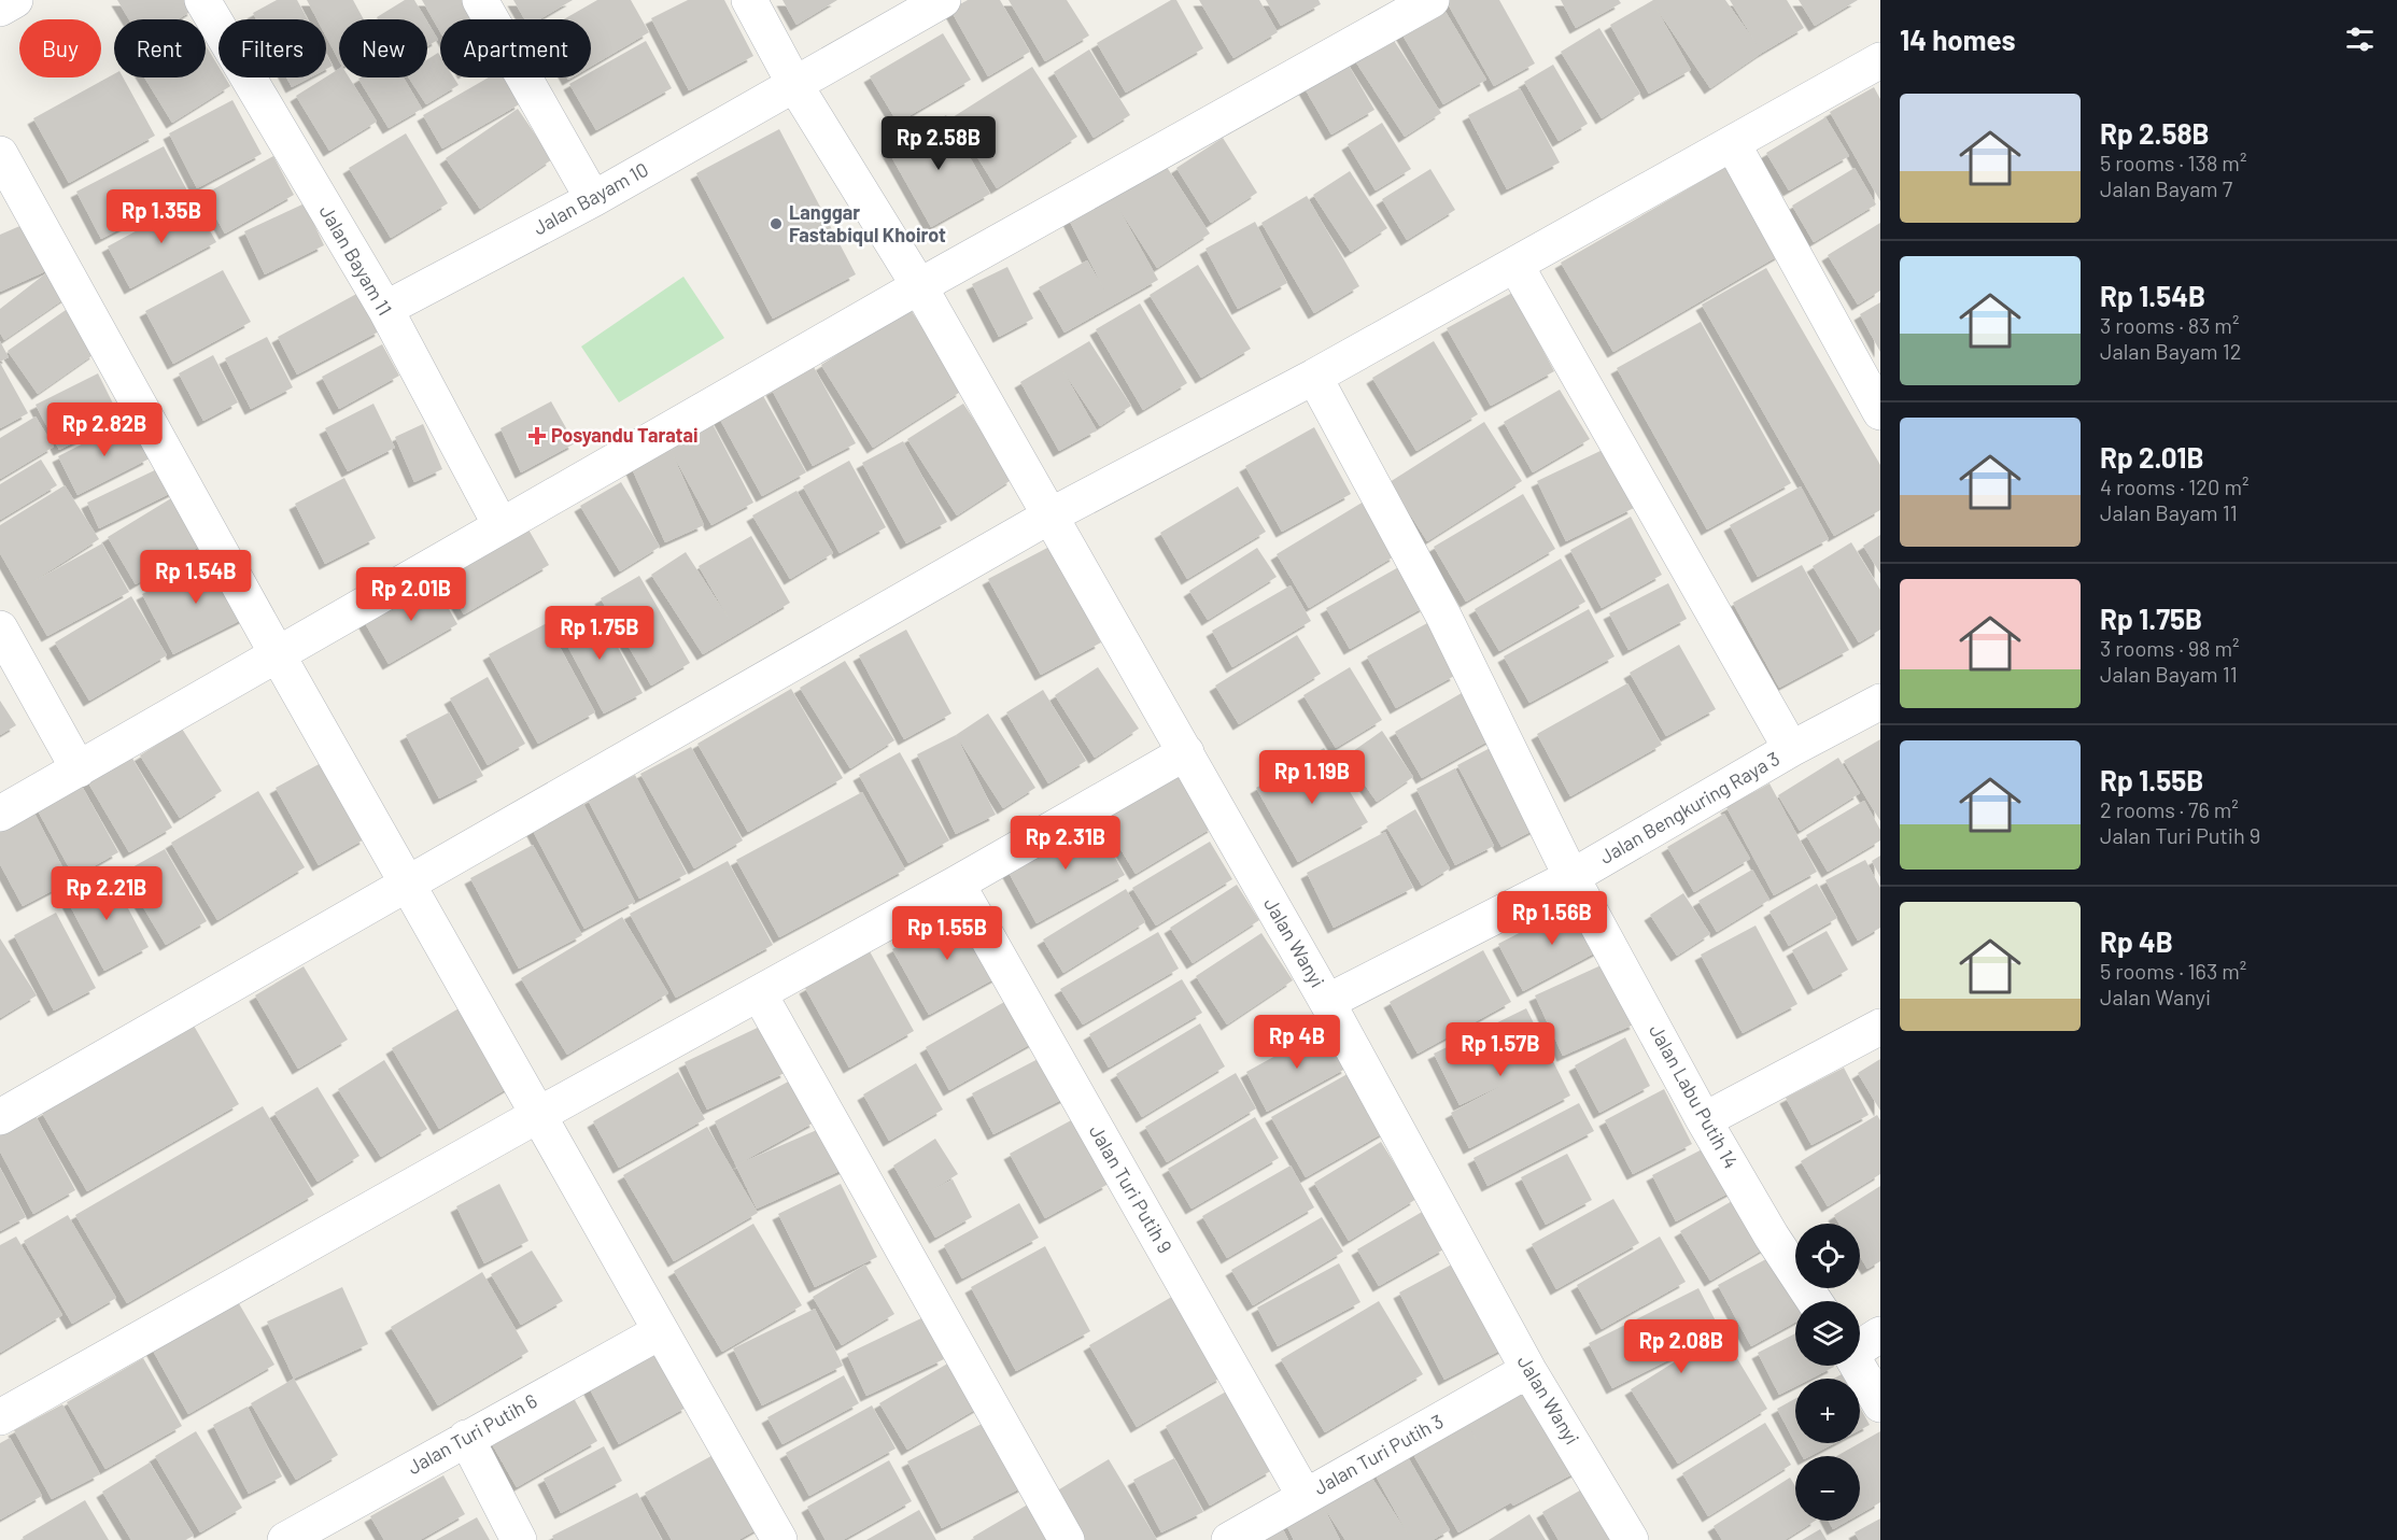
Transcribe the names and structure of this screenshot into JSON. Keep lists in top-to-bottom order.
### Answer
{
  "streets": {
    "street": [
      "Jalan Bayam 10",
      "Jalan Bayam 11",
      "Jalan Bengkuring Raya 3",
      "Jalan Wanyi",
      "Jalan Labu Putih 14",
      "Jalan Turi Putih 9",
      "Jalan Turi Putih 6",
      "Jalan Turi Putih 3"
    ]
  },
  "crossings": [
    ["Jalan Bayam 10", "Jalan Bayam 11"],
    ["Jalan Bayam 10", "Jalan Wanyi"],
    ["Jalan Bengkuring Raya 3", "Jalan Wanyi"],
    ["Jalan Bengkuring Raya 3", "Jalan Labu Putih 14"],
    ["Jalan Wanyi", "Jalan Turi Putih 3"],
    ["Jalan Turi Putih 9", "Jalan Turi Putih 3"]
  ],
  "places": {
    "other": ["Langgar Fastabiqul Khoirot"],
    "health": ["Posyandu Taratai"]
  },
  "page": {
    "heading": "14 homes",
    "chip": [
      "Buy",
      "Rent",
      "Filters",
      "New",
      "Apartment"
    ],
    "list": [
      {
        "name": "Rp 2.58B",
        "note": "5 rooms · 138 m² · Jalan Bayam 7"
      },
      {
        "name": "Rp 1.54B",
        "note": "3 rooms · 83 m² · Jalan Bayam 12"
      },
      {
        "name": "Rp 2.01B",
        "note": "4 rooms · 120 m² · Jalan Bayam 11"
      },
      {
        "name": "Rp 1.75B",
        "note": "3 rooms · 98 m² · Jalan Bayam 11"
      },
      {
        "name": "Rp 1.55B",
        "note": "2 rooms · 76 m² · Jalan Turi Putih 9"
      },
      {
        "name": "Rp 4B",
        "note": "5 rooms · 163 m² · Jalan Wanyi"
      }
    ],
    "price": [
      "Rp 2.58B",
      "Rp 1.35B",
      "Rp 2.82B",
      "Rp 1.54B",
      "Rp 2.01B",
      "Rp 1.75B",
      "Rp 1.19B",
      "Rp 2.31B",
      "Rp 2.21B",
      "Rp 1.56B",
      "Rp 1.55B",
      "Rp 4B",
      "Rp 1.57B",
      "Rp 2.08B"
    ],
    "map_buttons": ["+", "−"]
  }
}
